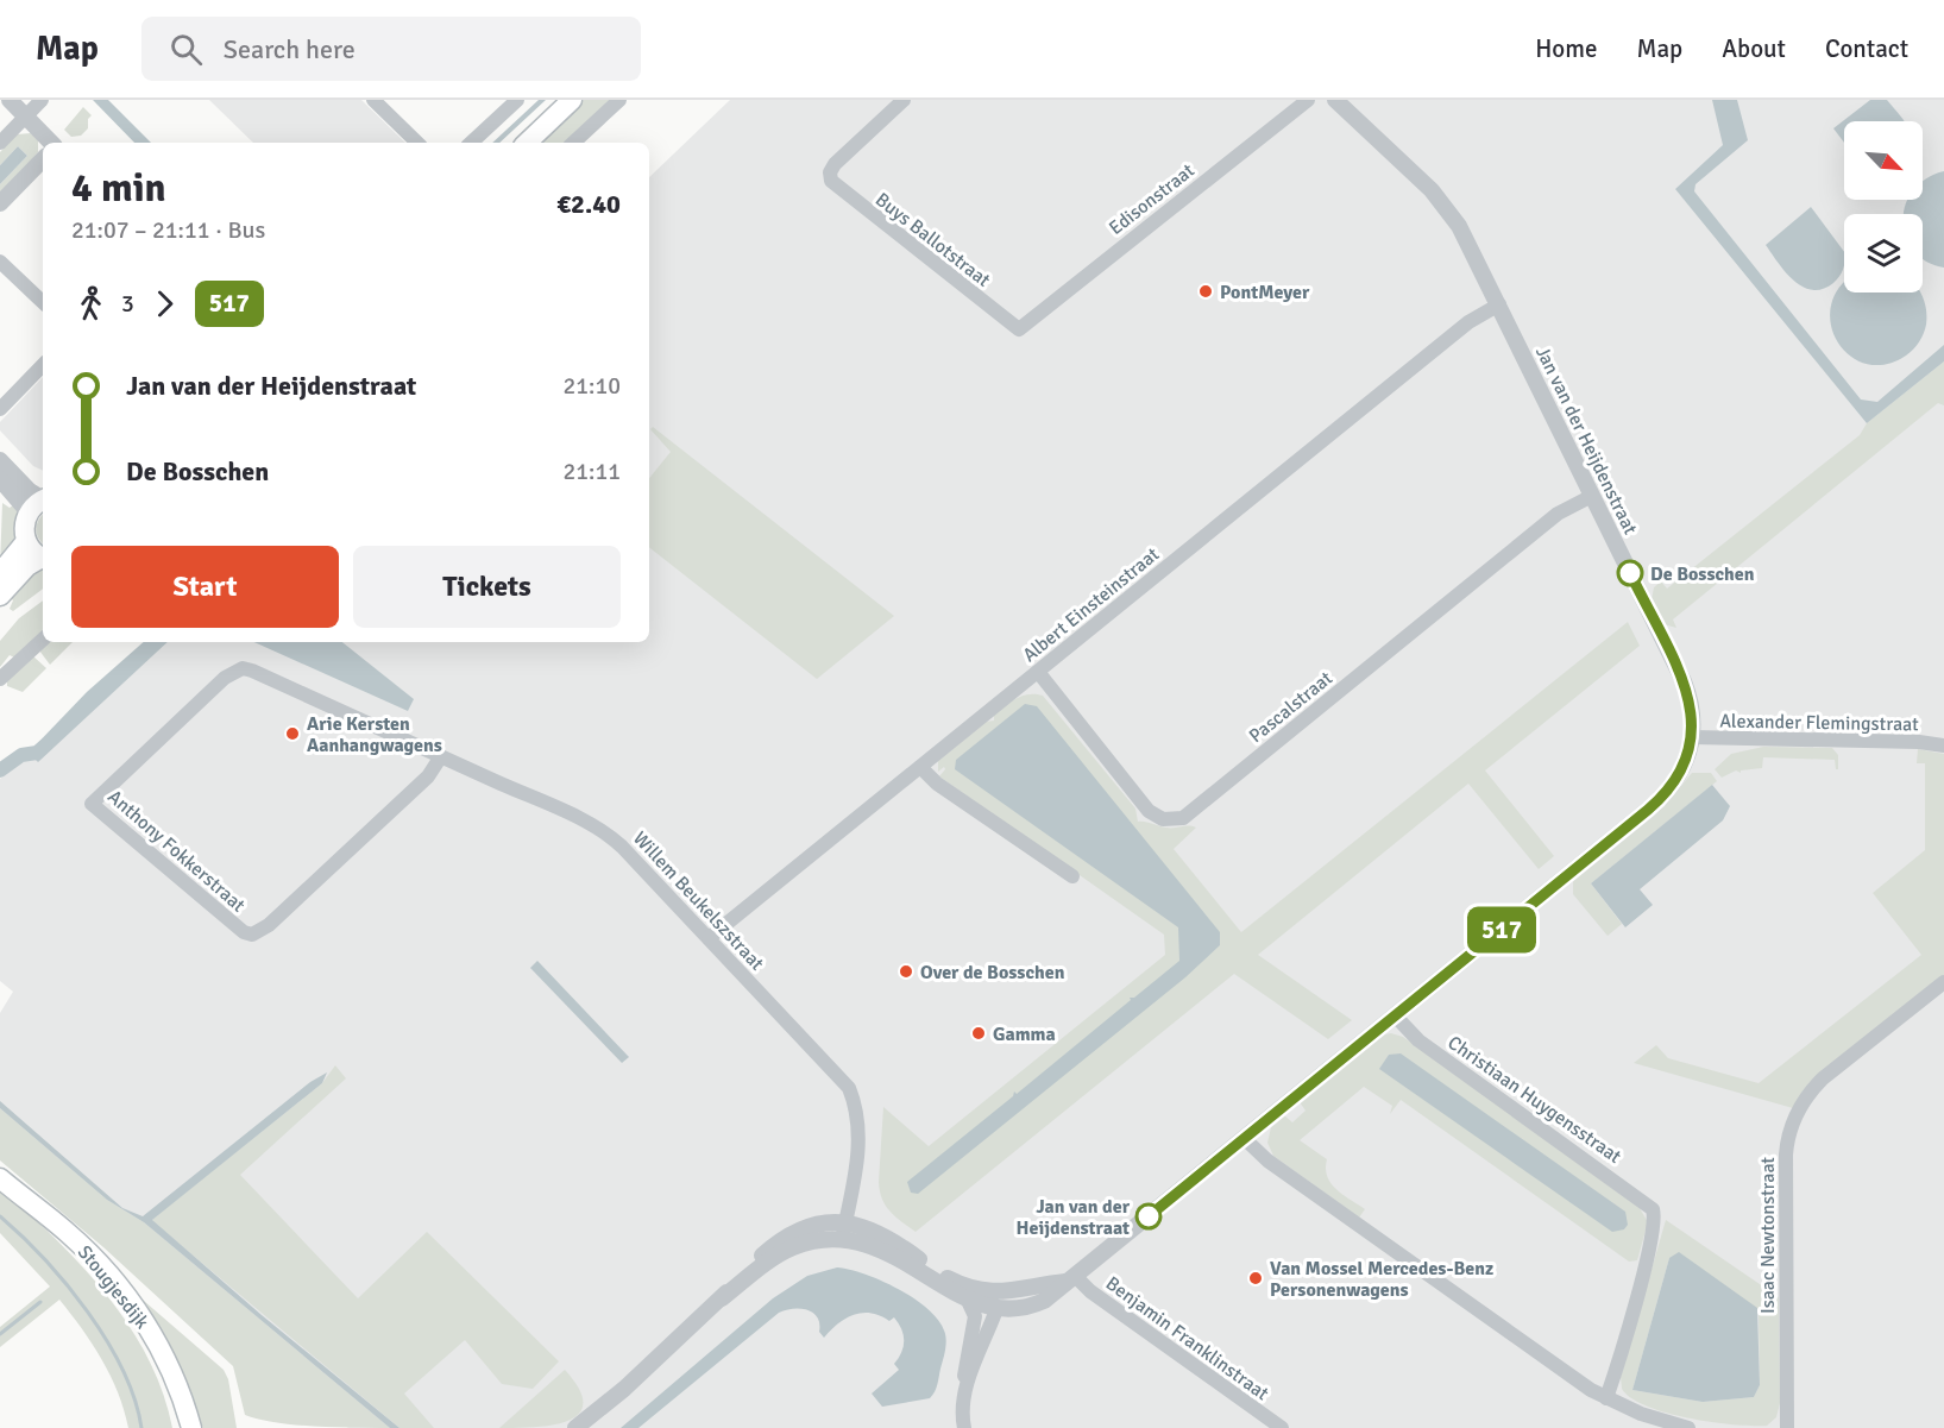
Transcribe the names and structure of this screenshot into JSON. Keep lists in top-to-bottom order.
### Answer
{
  "streets": {
    "main road": ["Stougjesdijk"],
    "street": [
      "Edisonstraat",
      "Buys Ballotstraat",
      "Jan van der Heijdenstraat",
      "Albert Einsteinstraat",
      "Pascalstraat",
      "Alexander Flemingstraat",
      "Anthony Fokkerstraat",
      "Willem Beukelszstraat",
      "Christiaan Huygensstraat",
      "Isaac Newtonstraat",
      "Benjamin Franklinstraat"
    ]
  },
  "crossings": [
    ["Edisonstraat", "Buys Ballotstraat"],
    ["Jan van der Heijdenstraat", "Albert Einsteinstraat"],
    ["Jan van der Heijdenstraat", "Pascalstraat"],
    ["Jan van der Heijdenstraat", "Alexander Flemingstraat"],
    ["Jan van der Heijdenstraat", "Willem Beukelszstraat"],
    ["Jan van der Heijdenstraat", "Christiaan Huygensstraat"],
    ["Jan van der Heijdenstraat", "Benjamin Franklinstraat"],
    ["Albert Einsteinstraat", "Pascalstraat"],
    ["Albert Einsteinstraat", "Willem Beukelszstraat"],
    ["Anthony Fokkerstraat", "Willem Beukelszstraat"]
  ],
  "places": [
    "PontMeyer",
    "De Bosschen",
    "Arie Kersten Aanhangwagens",
    "Over de Bosschen",
    "Gamma",
    "Jan van der Heijdenstraat",
    "Van Mossel Mercedes-Benz Personenwagens"
  ],
  "lines": ["bus line 517"],
  "north": "bottom right",
  "page": {
    "header": "Map",
    "search": "Search here",
    "nav": [
      "Home",
      "Map",
      "About",
      "Contact"
    ],
    "on_map": "517",
    "heading": ["4 min", "21:07 – 21:11 · Bus", "€2.40"],
    "legs": ["3", "517"],
    "list": [
      {
        "name": "Jan van der Heijdenstraat",
        "value": "21:10"
      },
      {
        "name": "De Bosschen",
        "value": "21:11"
      }
    ],
    "buttons": ["Start", "Tickets"]
  }
}
